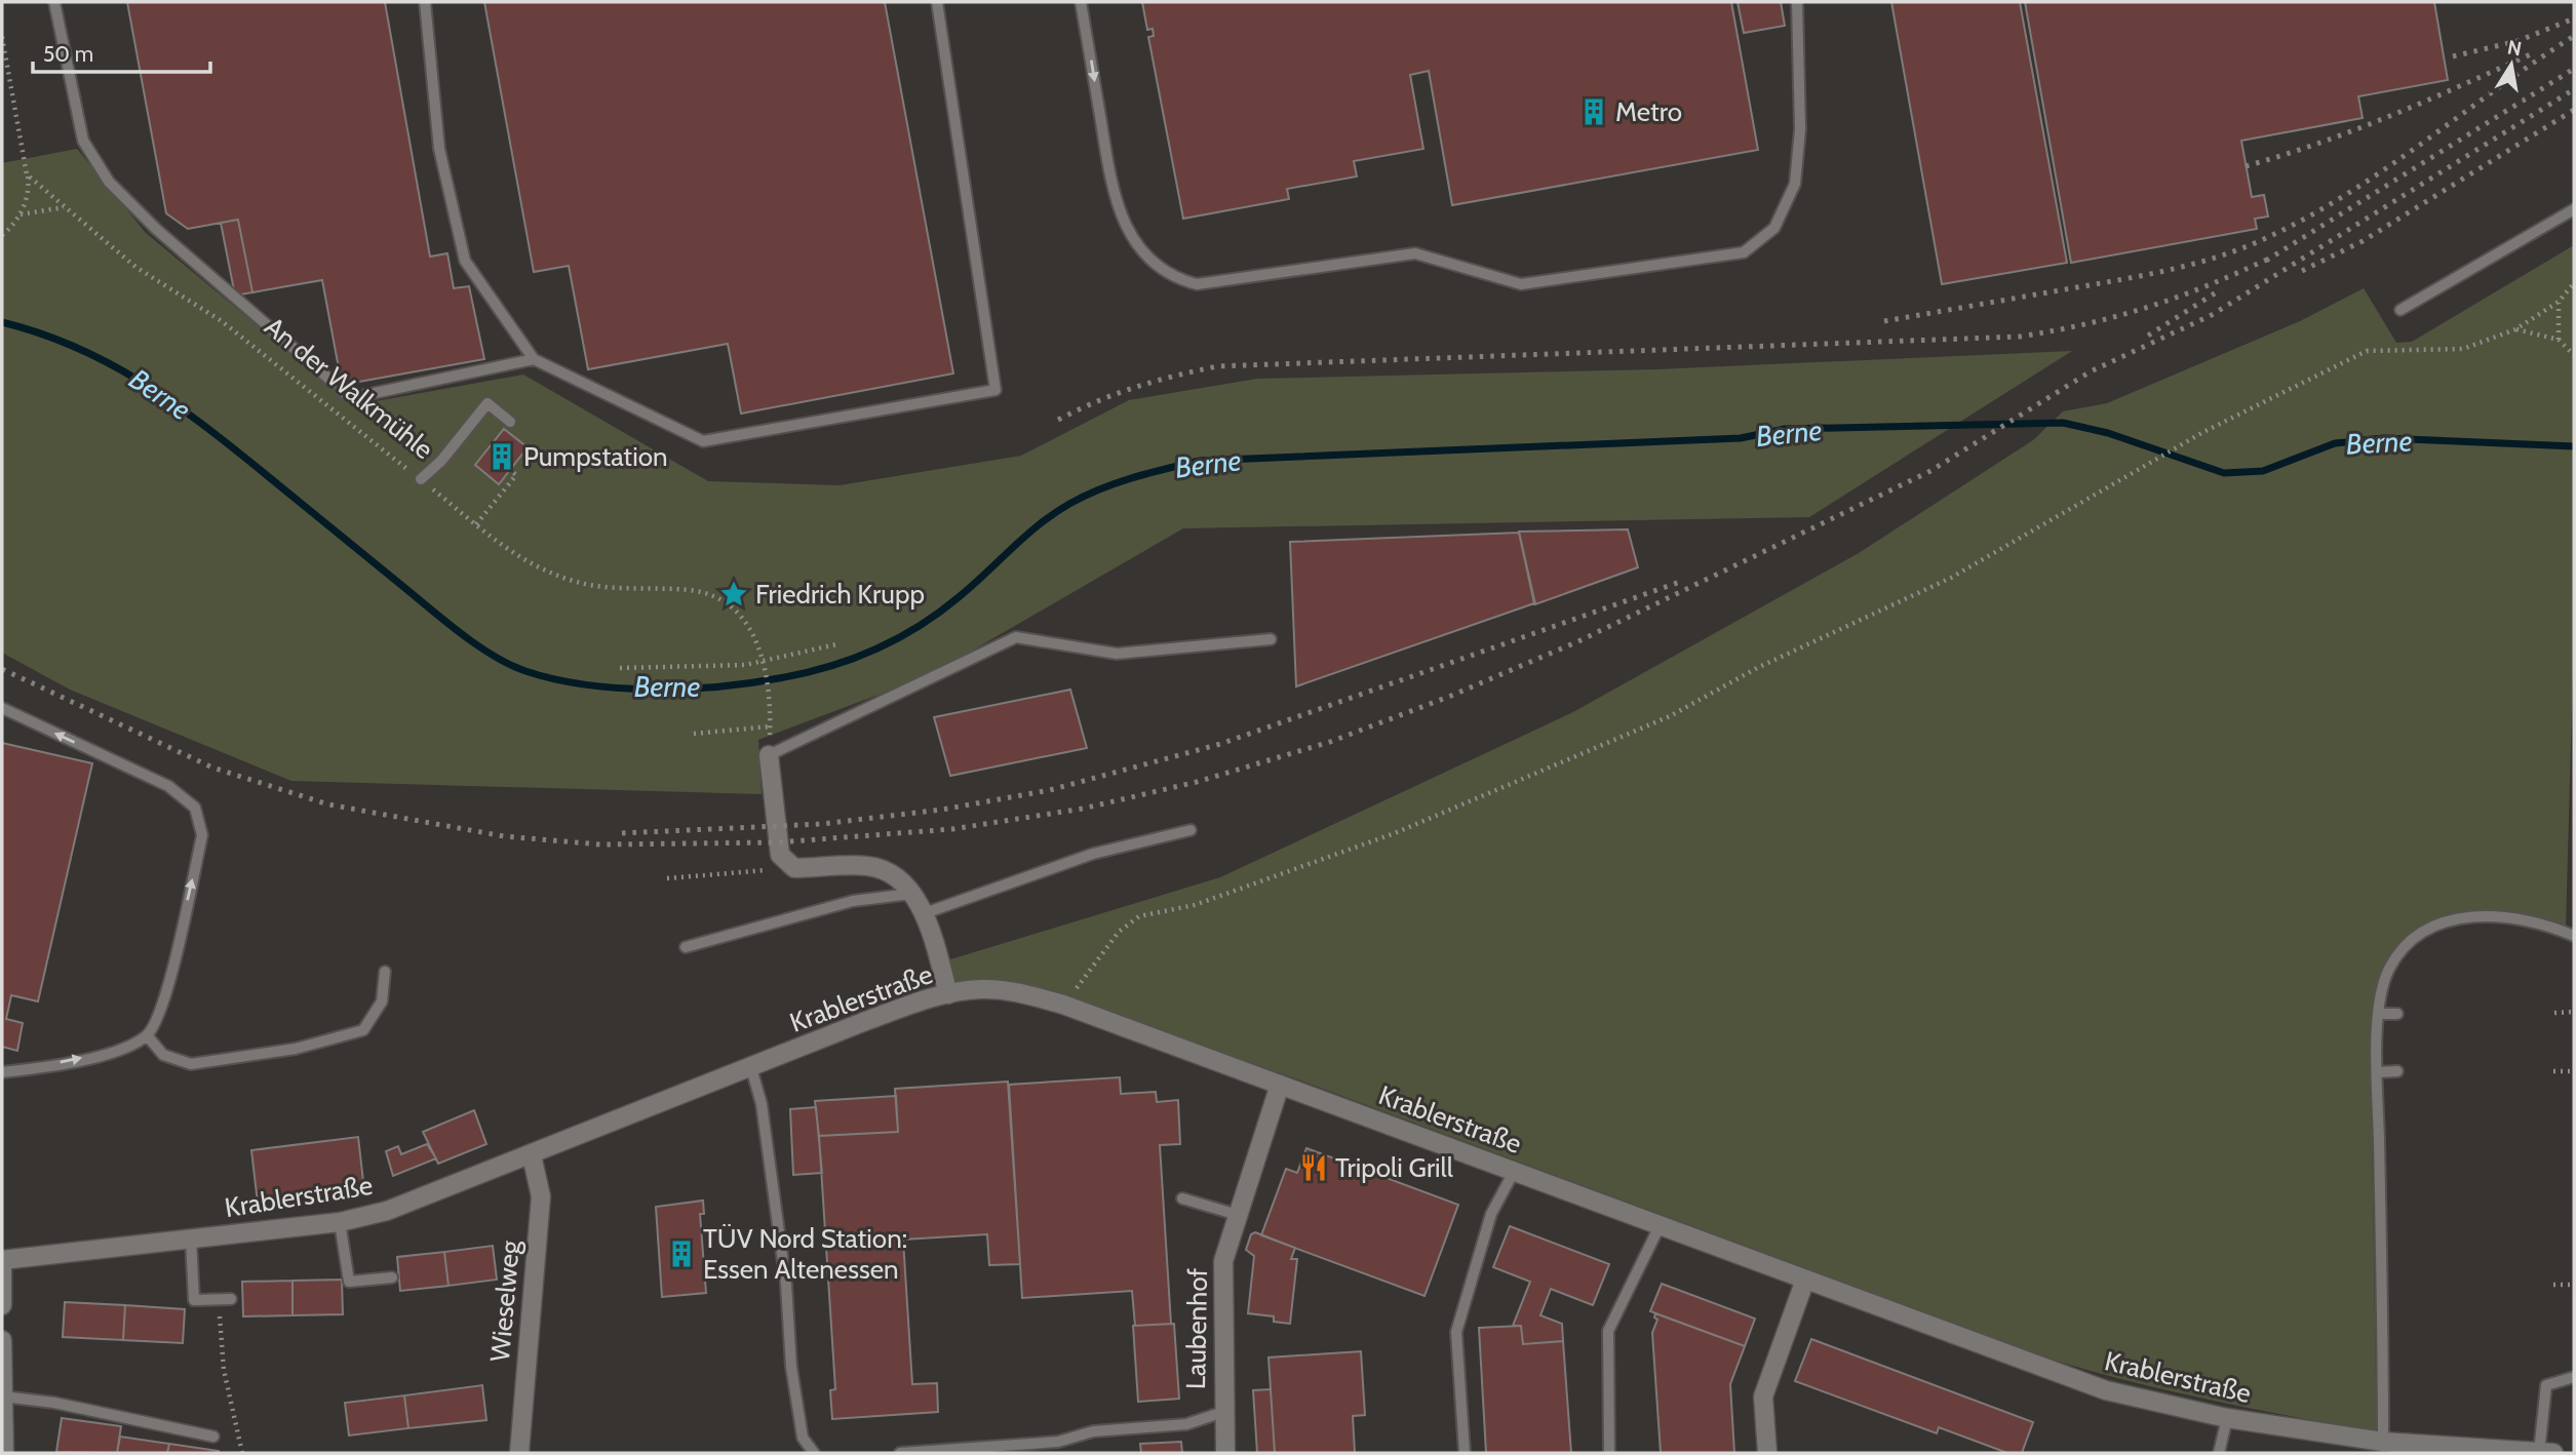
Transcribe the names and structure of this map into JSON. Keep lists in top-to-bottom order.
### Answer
{
  "streets": {
    "street": ["Krablerstraße", "Wieselweg", "Laubenhof"],
    "path": ["An der Walkmühle"]
  },
  "crossings": [
    ["Krablerstraße", "Wieselweg"],
    ["Krablerstraße", "Laubenhof"]
  ],
  "water": ["Berne"],
  "places": {
    "building": ["Metro", "Pumpstation", "TÜV Nord Station: Essen Altenessen"],
    "place": ["Friedrich Krupp"],
    "restaurant": ["Tripoli Grill"]
  },
  "scale_bar": "50 m",
  "north": "top"
}
